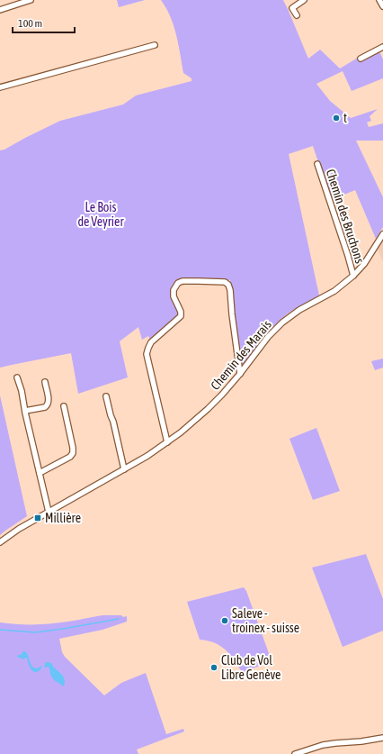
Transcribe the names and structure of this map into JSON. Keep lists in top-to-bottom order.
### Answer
{
  "streets": {
    "street": ["Chemin des Bruchons", "Chemin des Marais"]
  },
  "crossings": [
    ["Chemin des Bruchons", "Chemin des Marais"]
  ],
  "parks": ["Le Bois de Veyrier"],
  "places": {
    "other": ["t", "Saleve - troinex - suisse", "Club de Vol Libre Genève"],
    "transit": ["Millière"]
  },
  "scale_bar": "100 m"
}
